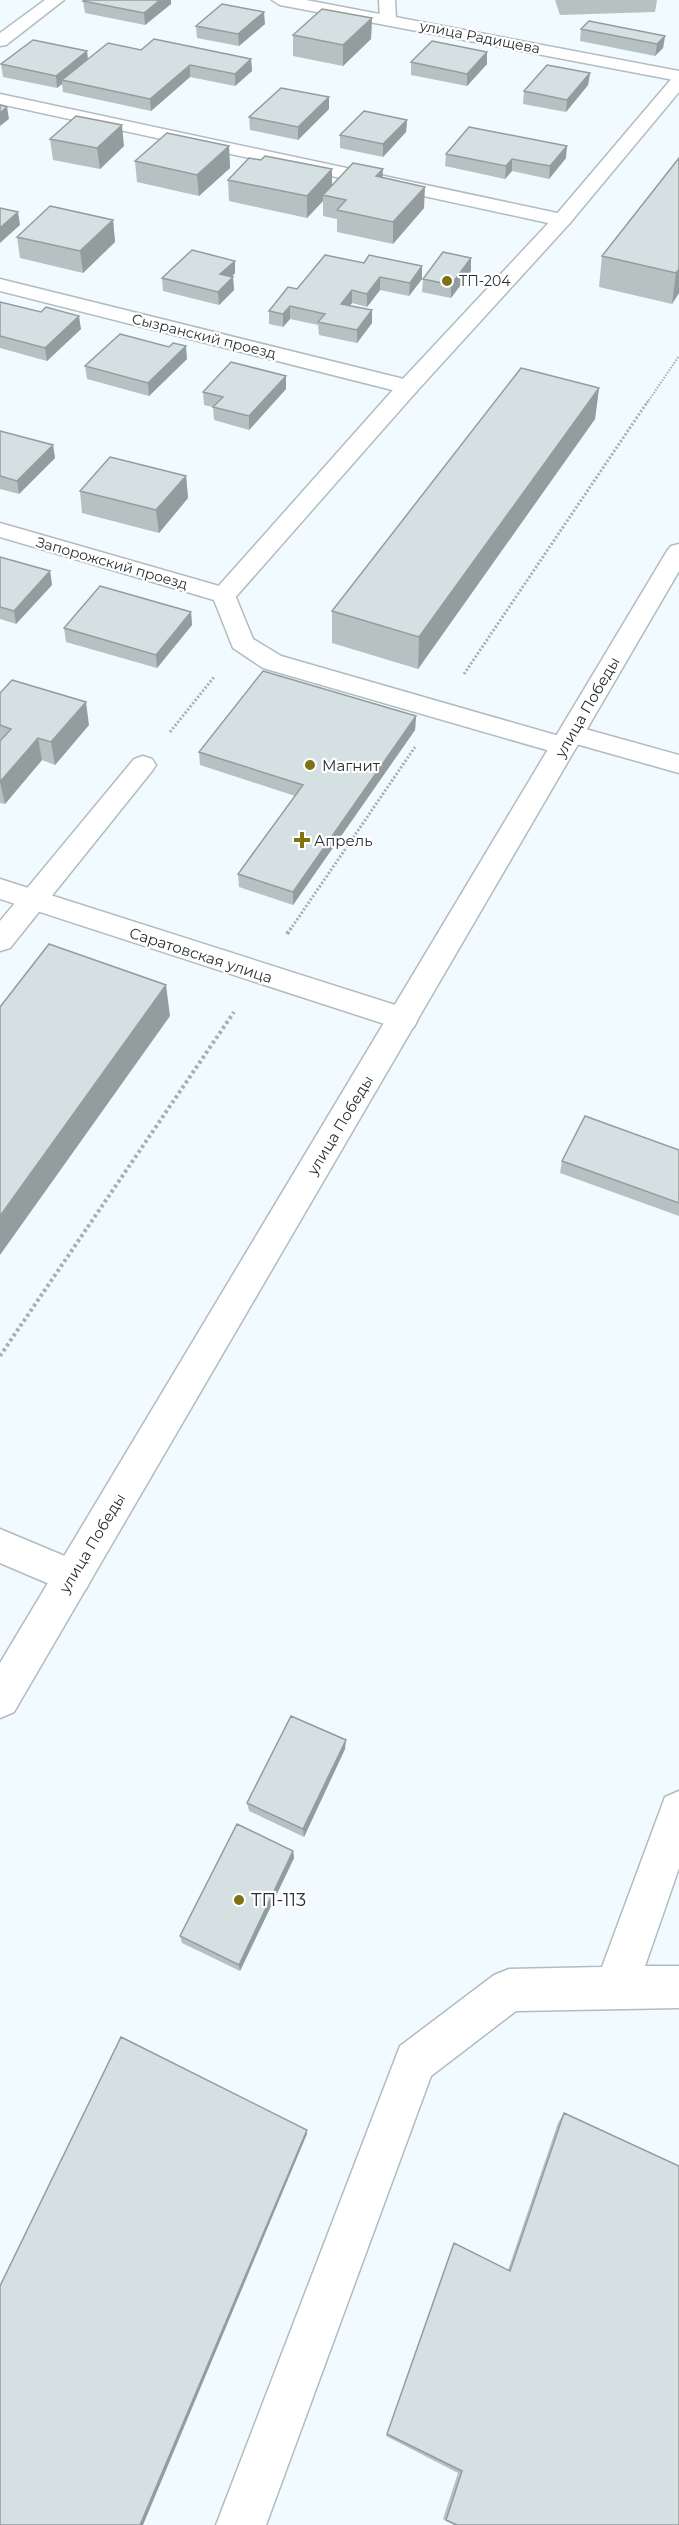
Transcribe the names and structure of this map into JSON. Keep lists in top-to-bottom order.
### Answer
{
  "streets": {
    "street": [
      "улица Радищева",
      "Сызранский проезд",
      "Запорожский проезд",
      "улица Победы",
      "Саратовская улица"
    ]
  },
  "crossings": [
    ["улица Победы", "Саратовская улица"]
  ],
  "places": {
    "other": ["ТП-204", "Магнит", "ТП-113"],
    "health": ["Апрель"]
  }
}
